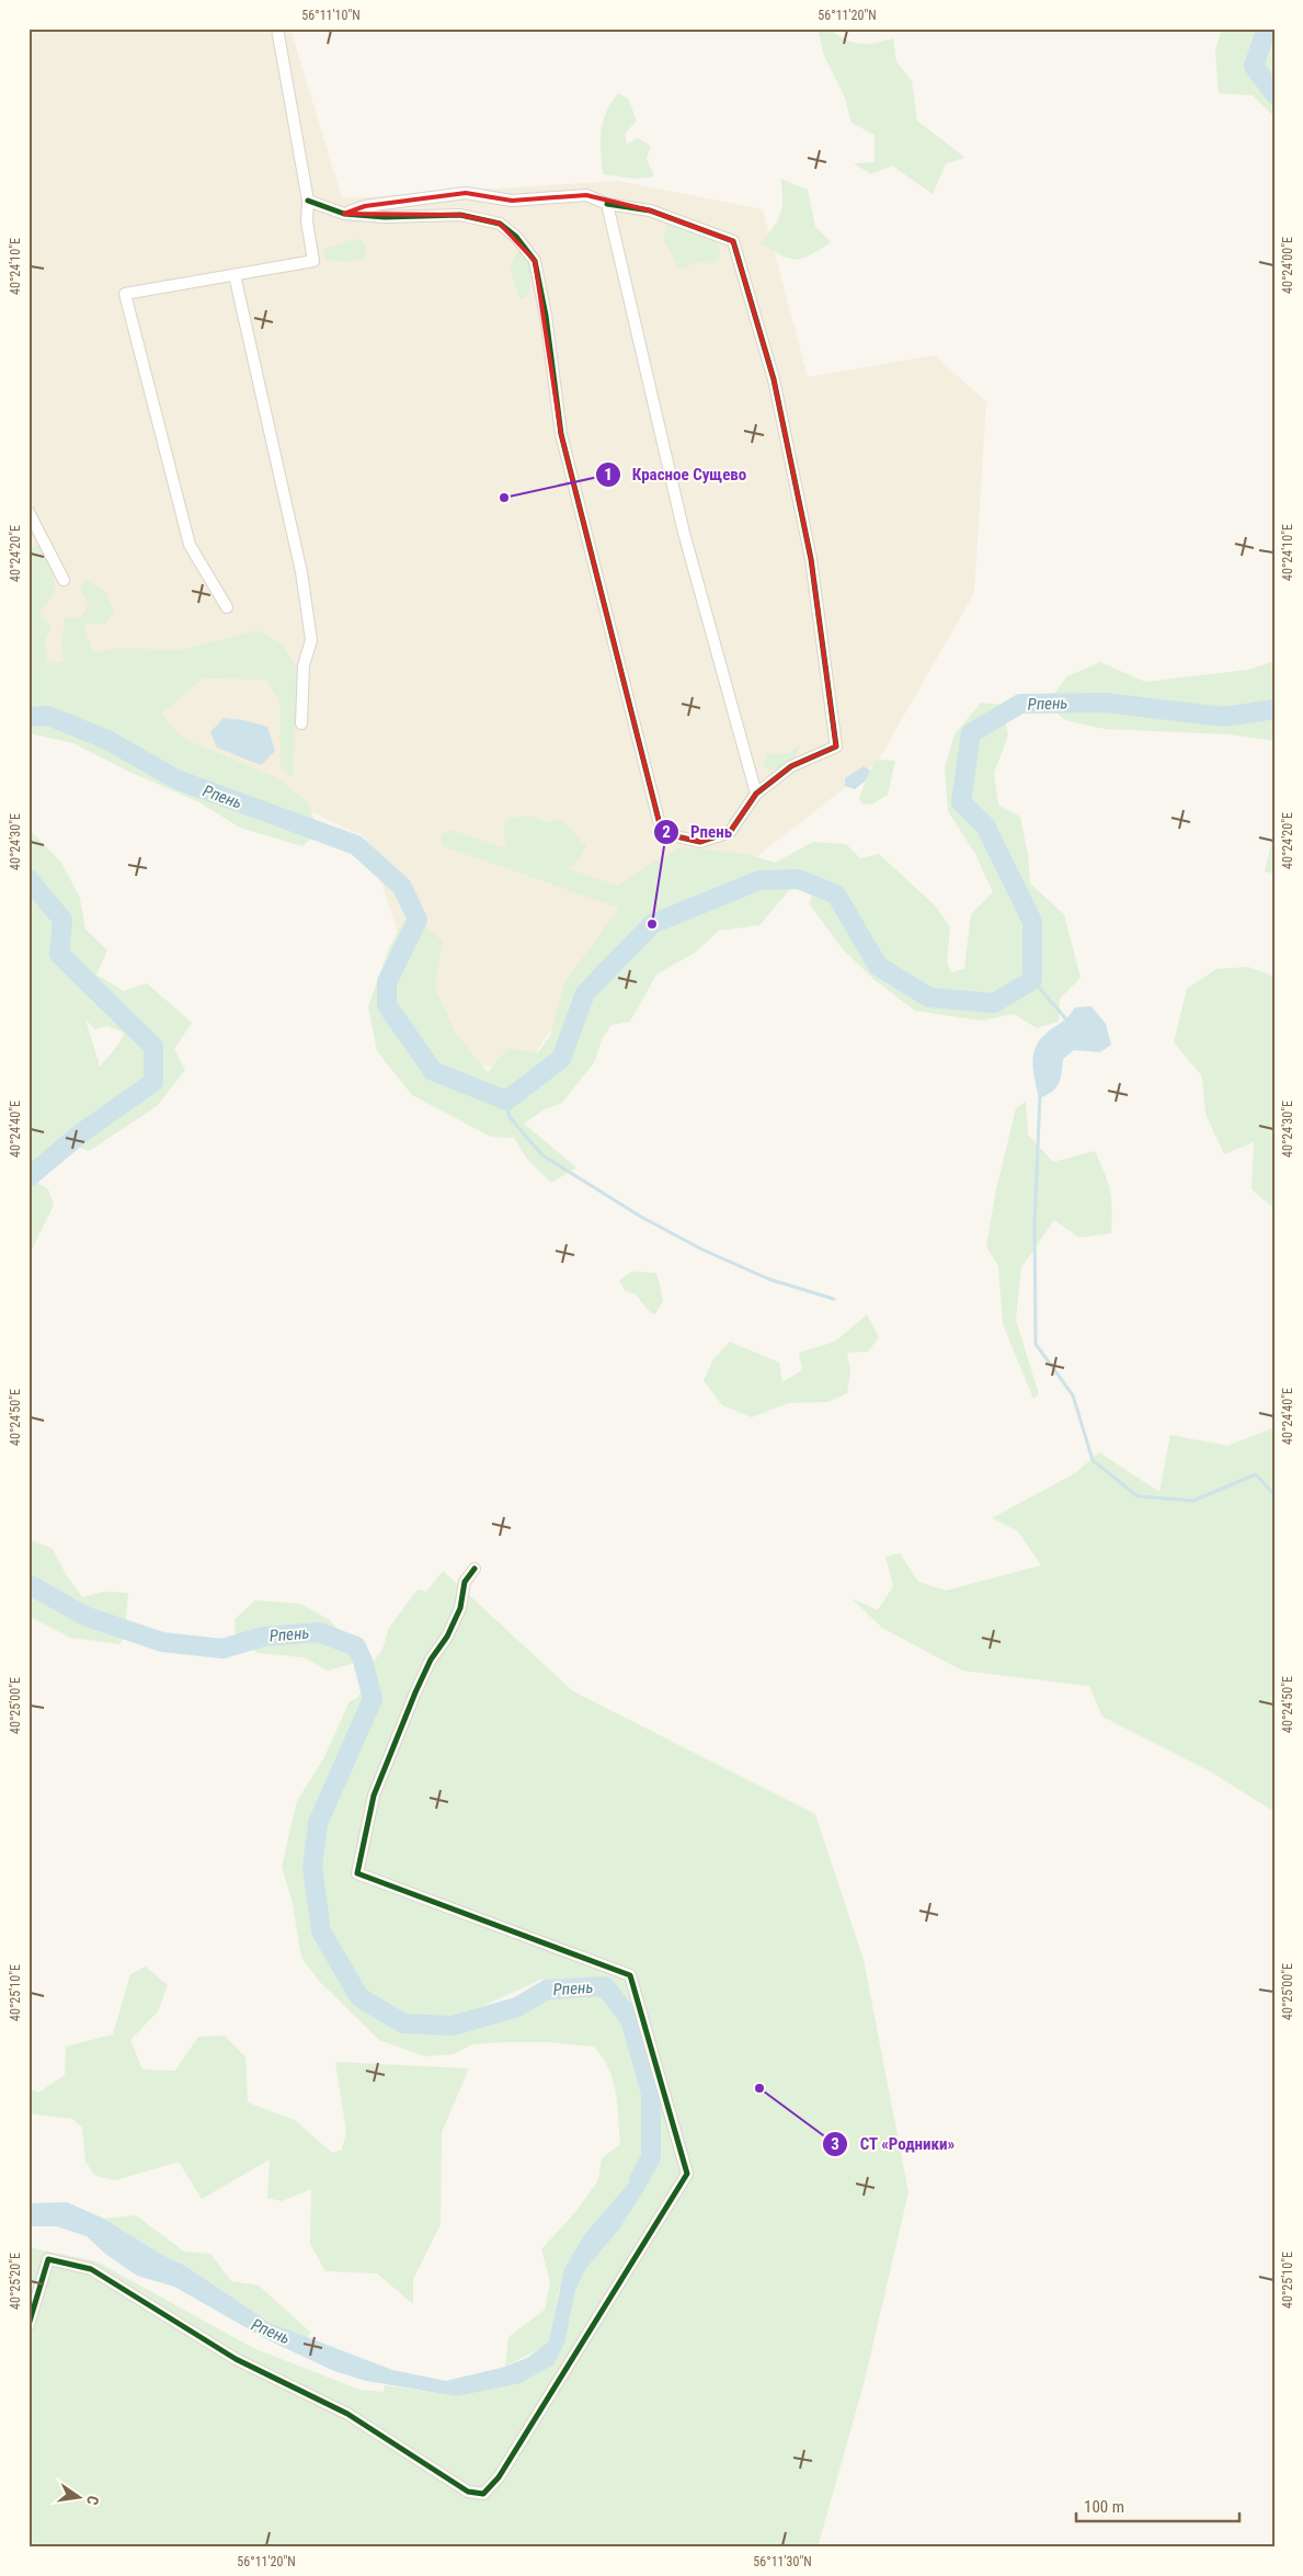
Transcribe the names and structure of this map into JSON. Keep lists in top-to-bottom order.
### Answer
{
  "water": ["Рпень"],
  "places": ["Красное Сущево", "Рпень", "СТ «Родники»"],
  "scale_bar": "100 m",
  "north": "right",
  "coordinates": [
    "56°11'10\"N",
    "56°11'20\"N",
    "40°24'00\"E",
    "40°24'10\"E",
    "40°24'20\"E",
    "40°24'30\"E",
    "40°24'40\"E",
    "40°24'50\"E",
    "40°25'00\"E",
    "40°25'10\"E",
    "40°25'20\"E",
    "56°11'30\"N"
  ]
}
